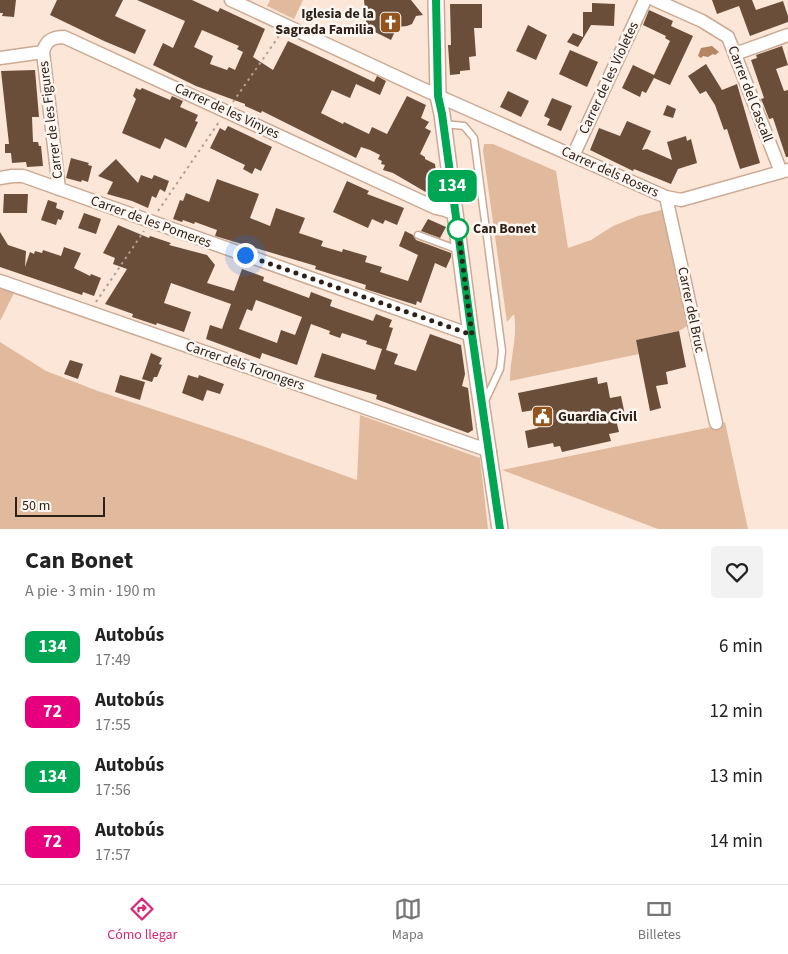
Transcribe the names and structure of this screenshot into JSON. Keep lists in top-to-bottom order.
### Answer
{
  "streets": {
    "street": [
      "Carrer de les Violetes",
      "Carrer del Cascall",
      "Carrer de les Vinyes",
      "Carrer de les Figures",
      "Carrer dels Rosers",
      "Carrer de les Pomeres",
      "Carrer del Bruc",
      "Carrer dels Torongers"
    ]
  },
  "crossings": [
    ["Carrer de les Violetes", "Carrer dels Rosers"],
    ["Carrer del Cascall", "Carrer dels Rosers"],
    ["Carrer de les Vinyes", "Carrer de les Figures"],
    ["Carrer de les Figures", "Carrer de les Pomeres"],
    ["Carrer dels Rosers", "Carrer del Bruc"]
  ],
  "places": {
    "church": ["Iglesia de la Sagrada Familia"],
    "other": ["Can Bonet"],
    "public building": ["Guardia Civil"]
  },
  "lines": ["bus line 134"],
  "scale_bar": "50 m",
  "page": {
    "on_map": "134",
    "scale": "50 m",
    "heading": ["Can Bonet", "A pie · 3 min · 190 m"],
    "list": [
      {
        "mark": "134",
        "name": "Autobús",
        "note": "17:49",
        "value": "6 min"
      },
      {
        "mark": "72",
        "name": "Autobús",
        "note": "17:55",
        "value": "12 min"
      },
      {
        "mark": "134",
        "name": "Autobús",
        "note": "17:56",
        "value": "13 min"
      },
      {
        "mark": "72",
        "name": "Autobús",
        "note": "17:57",
        "value": "14 min"
      }
    ],
    "tabs": ["Cómo llegar", "Mapa", "Billetes"]
  }
}
